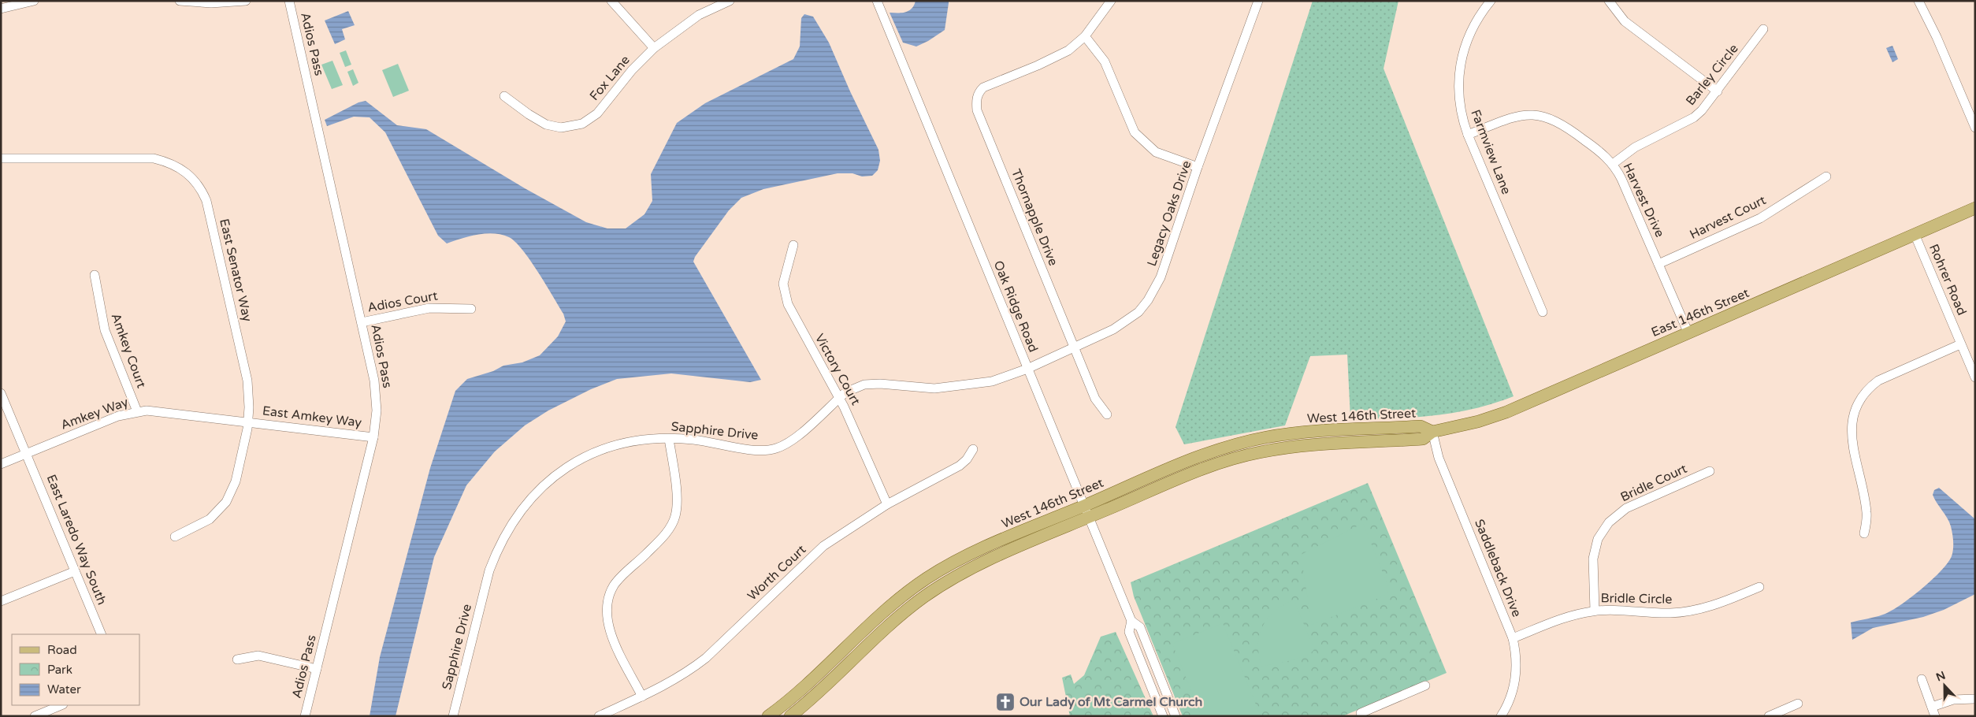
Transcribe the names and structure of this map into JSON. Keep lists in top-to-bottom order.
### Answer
{
  "streets": {
    "main road": ["East 146th Street", "West 146th Street"],
    "street": [
      "Adios Pass",
      "Barley Circle",
      "Fox Lane",
      "Farmview Lane",
      "Harvest Drive",
      "Legacy Oaks Drive",
      "Thornapple Drive",
      "Harvest Court",
      "East Senator Way",
      "Rohrer Road",
      "Adios Court",
      "Oak Ridge Road",
      "Amkey Court",
      "Victory Court",
      "Amkey Way",
      "East Amkey Way",
      "Sapphire Drive",
      "Bridle Court",
      "East Laredo Way South",
      "Saddleback Drive",
      "Worth Court",
      "Bridle Circle"
    ]
  },
  "crossings": [
    ["Adios Pass", "Adios Court"],
    ["Adios Pass", "East Amkey Way"],
    ["Barley Circle", "Harvest Drive"],
    ["Farmview Lane", "Harvest Drive"],
    ["Harvest Drive", "Harvest Court"],
    ["Harvest Drive", "East 146th Street"],
    ["Legacy Oaks Drive", "Thornapple Drive"],
    ["Legacy Oaks Drive", "Oak Ridge Road"],
    ["Legacy Oaks Drive", "Sapphire Drive"],
    ["East Senator Way", "Amkey Way"],
    ["East Senator Way", "East Amkey Way"],
    ["Rohrer Road", "East 146th Street"],
    ["Oak Ridge Road", "West 146th Street"],
    ["Oak Ridge Road", "Sapphire Drive"],
    ["East 146th Street", "West 146th Street"],
    ["East 146th Street", "Saddleback Drive"],
    ["Amkey Court", "Amkey Way"],
    ["Victory Court", "Sapphire Drive"],
    ["Victory Court", "Worth Court"],
    ["Amkey Way", "East Amkey Way"],
    ["Amkey Way", "East Laredo Way South"],
    ["West 146th Street", "Saddleback Drive"],
    ["Bridle Court", "Bridle Circle"],
    ["Saddleback Drive", "Bridle Circle"]
  ],
  "places": {
    "church": ["Our Lady of Mt Carmel Church"]
  },
  "legend": ["Road", "Park", "Water"],
  "north": "top"
}
